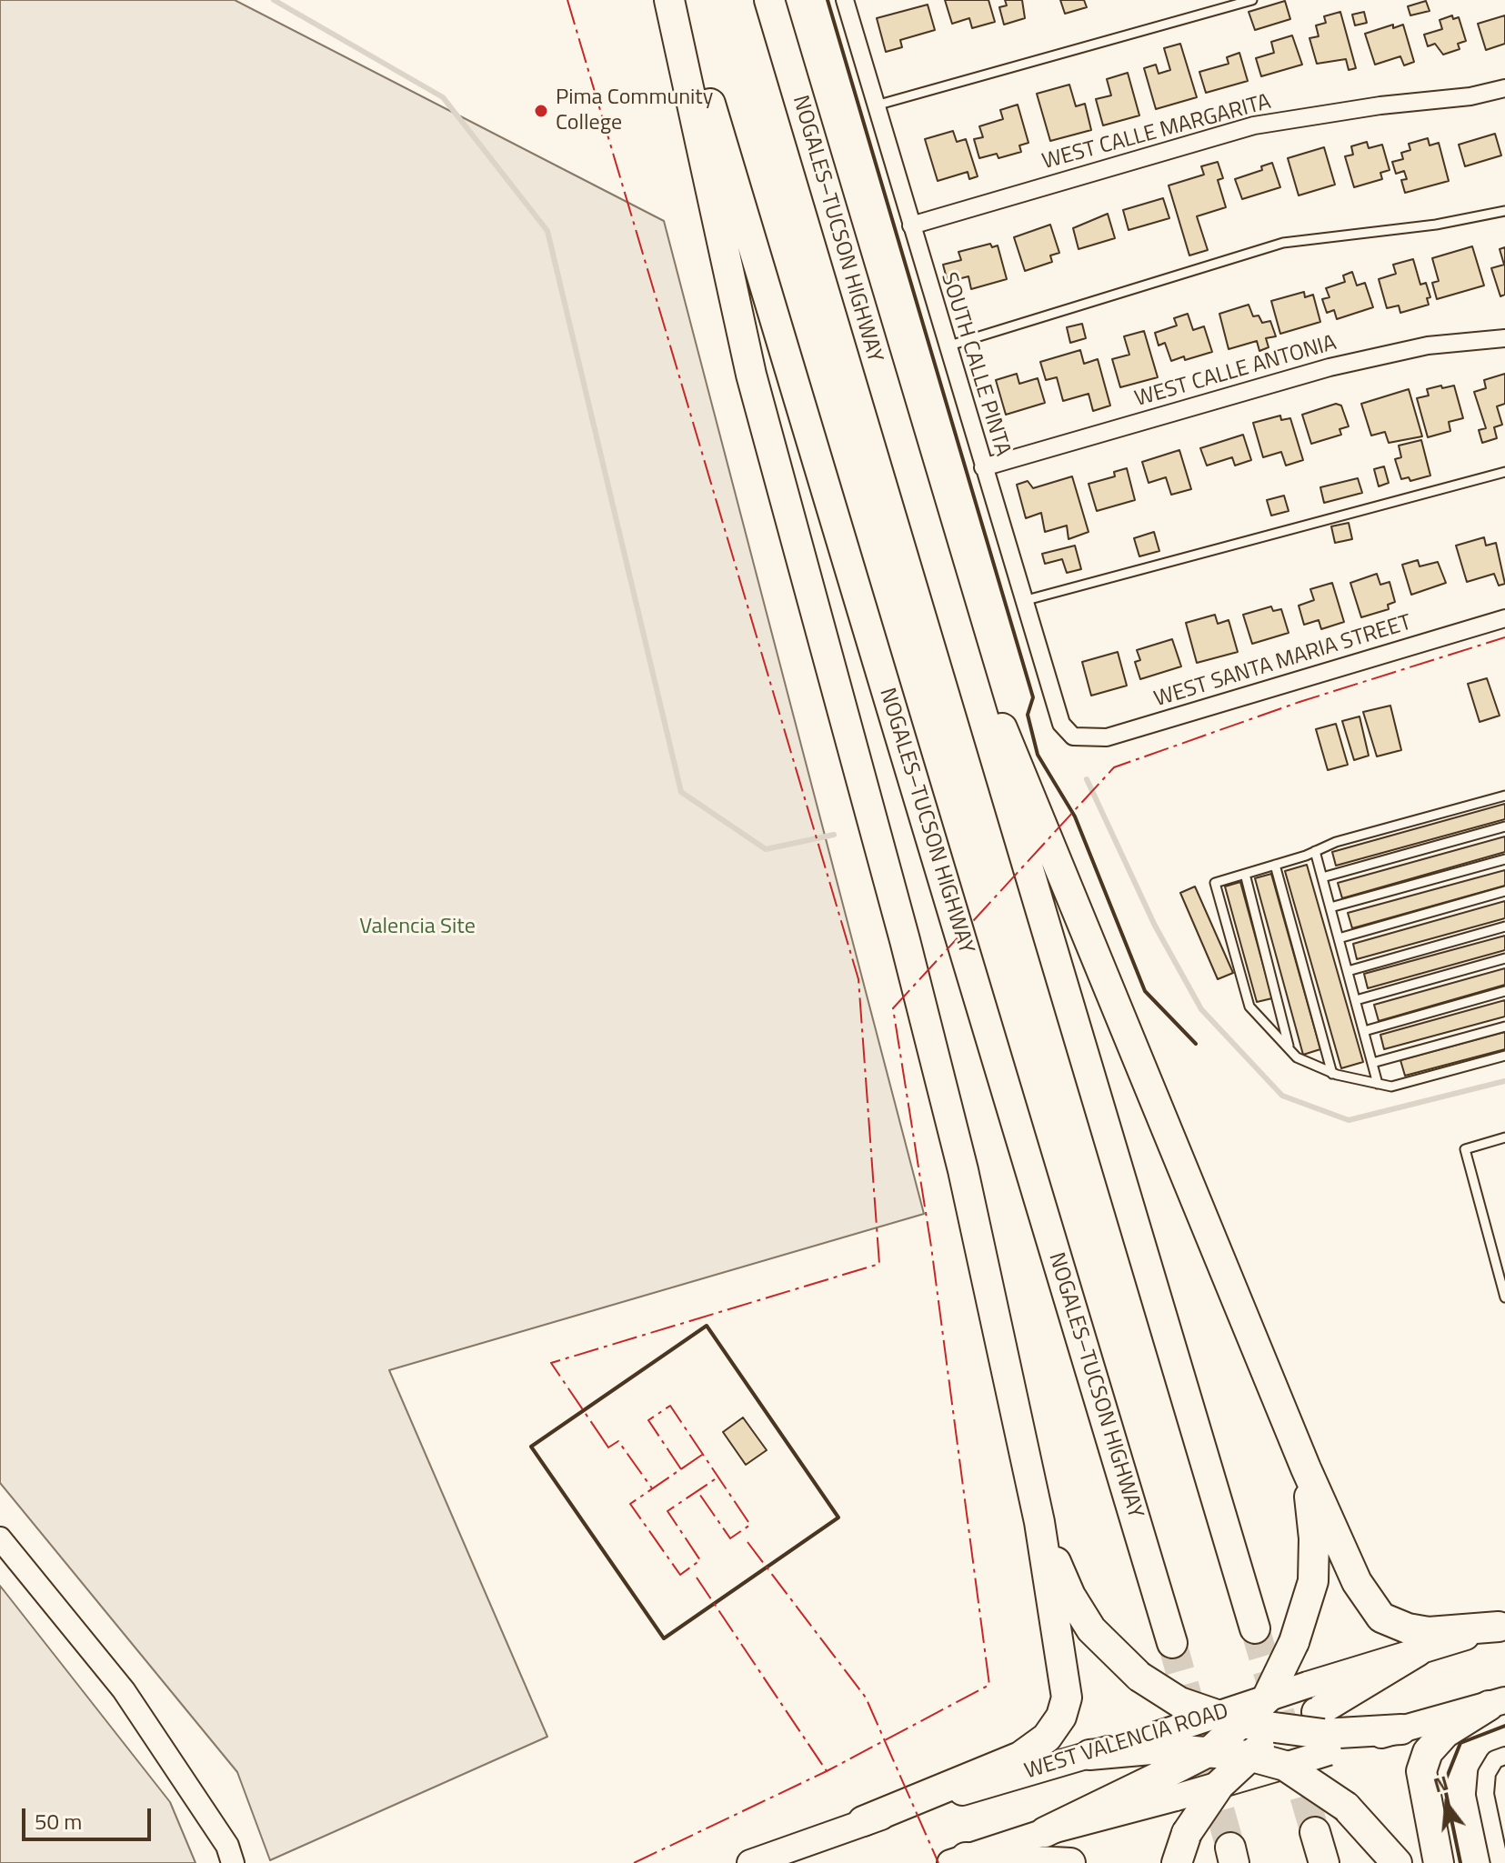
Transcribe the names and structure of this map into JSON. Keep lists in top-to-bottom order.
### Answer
{
  "streets": {
    "highway": ["NOGALES–TUCSON HIGHWAY"],
    "main road": ["WEST VALENCIA ROAD"],
    "street": [
      "WEST CALLE MARGARITA",
      "SOUTH CALLE PINTA",
      "WEST CALLE ANTONIA",
      "WEST SANTA MARIA STREET"
    ]
  },
  "crossings": [
    ["WEST CALLE MARGARITA", "SOUTH CALLE PINTA"],
    ["SOUTH CALLE PINTA", "WEST CALLE ANTONIA"],
    ["SOUTH CALLE PINTA", "WEST SANTA MARIA STREET"]
  ],
  "parks": ["Valencia Site"],
  "places": ["Pima Community College"],
  "scale_bar": "50 m",
  "north": "top"
}
